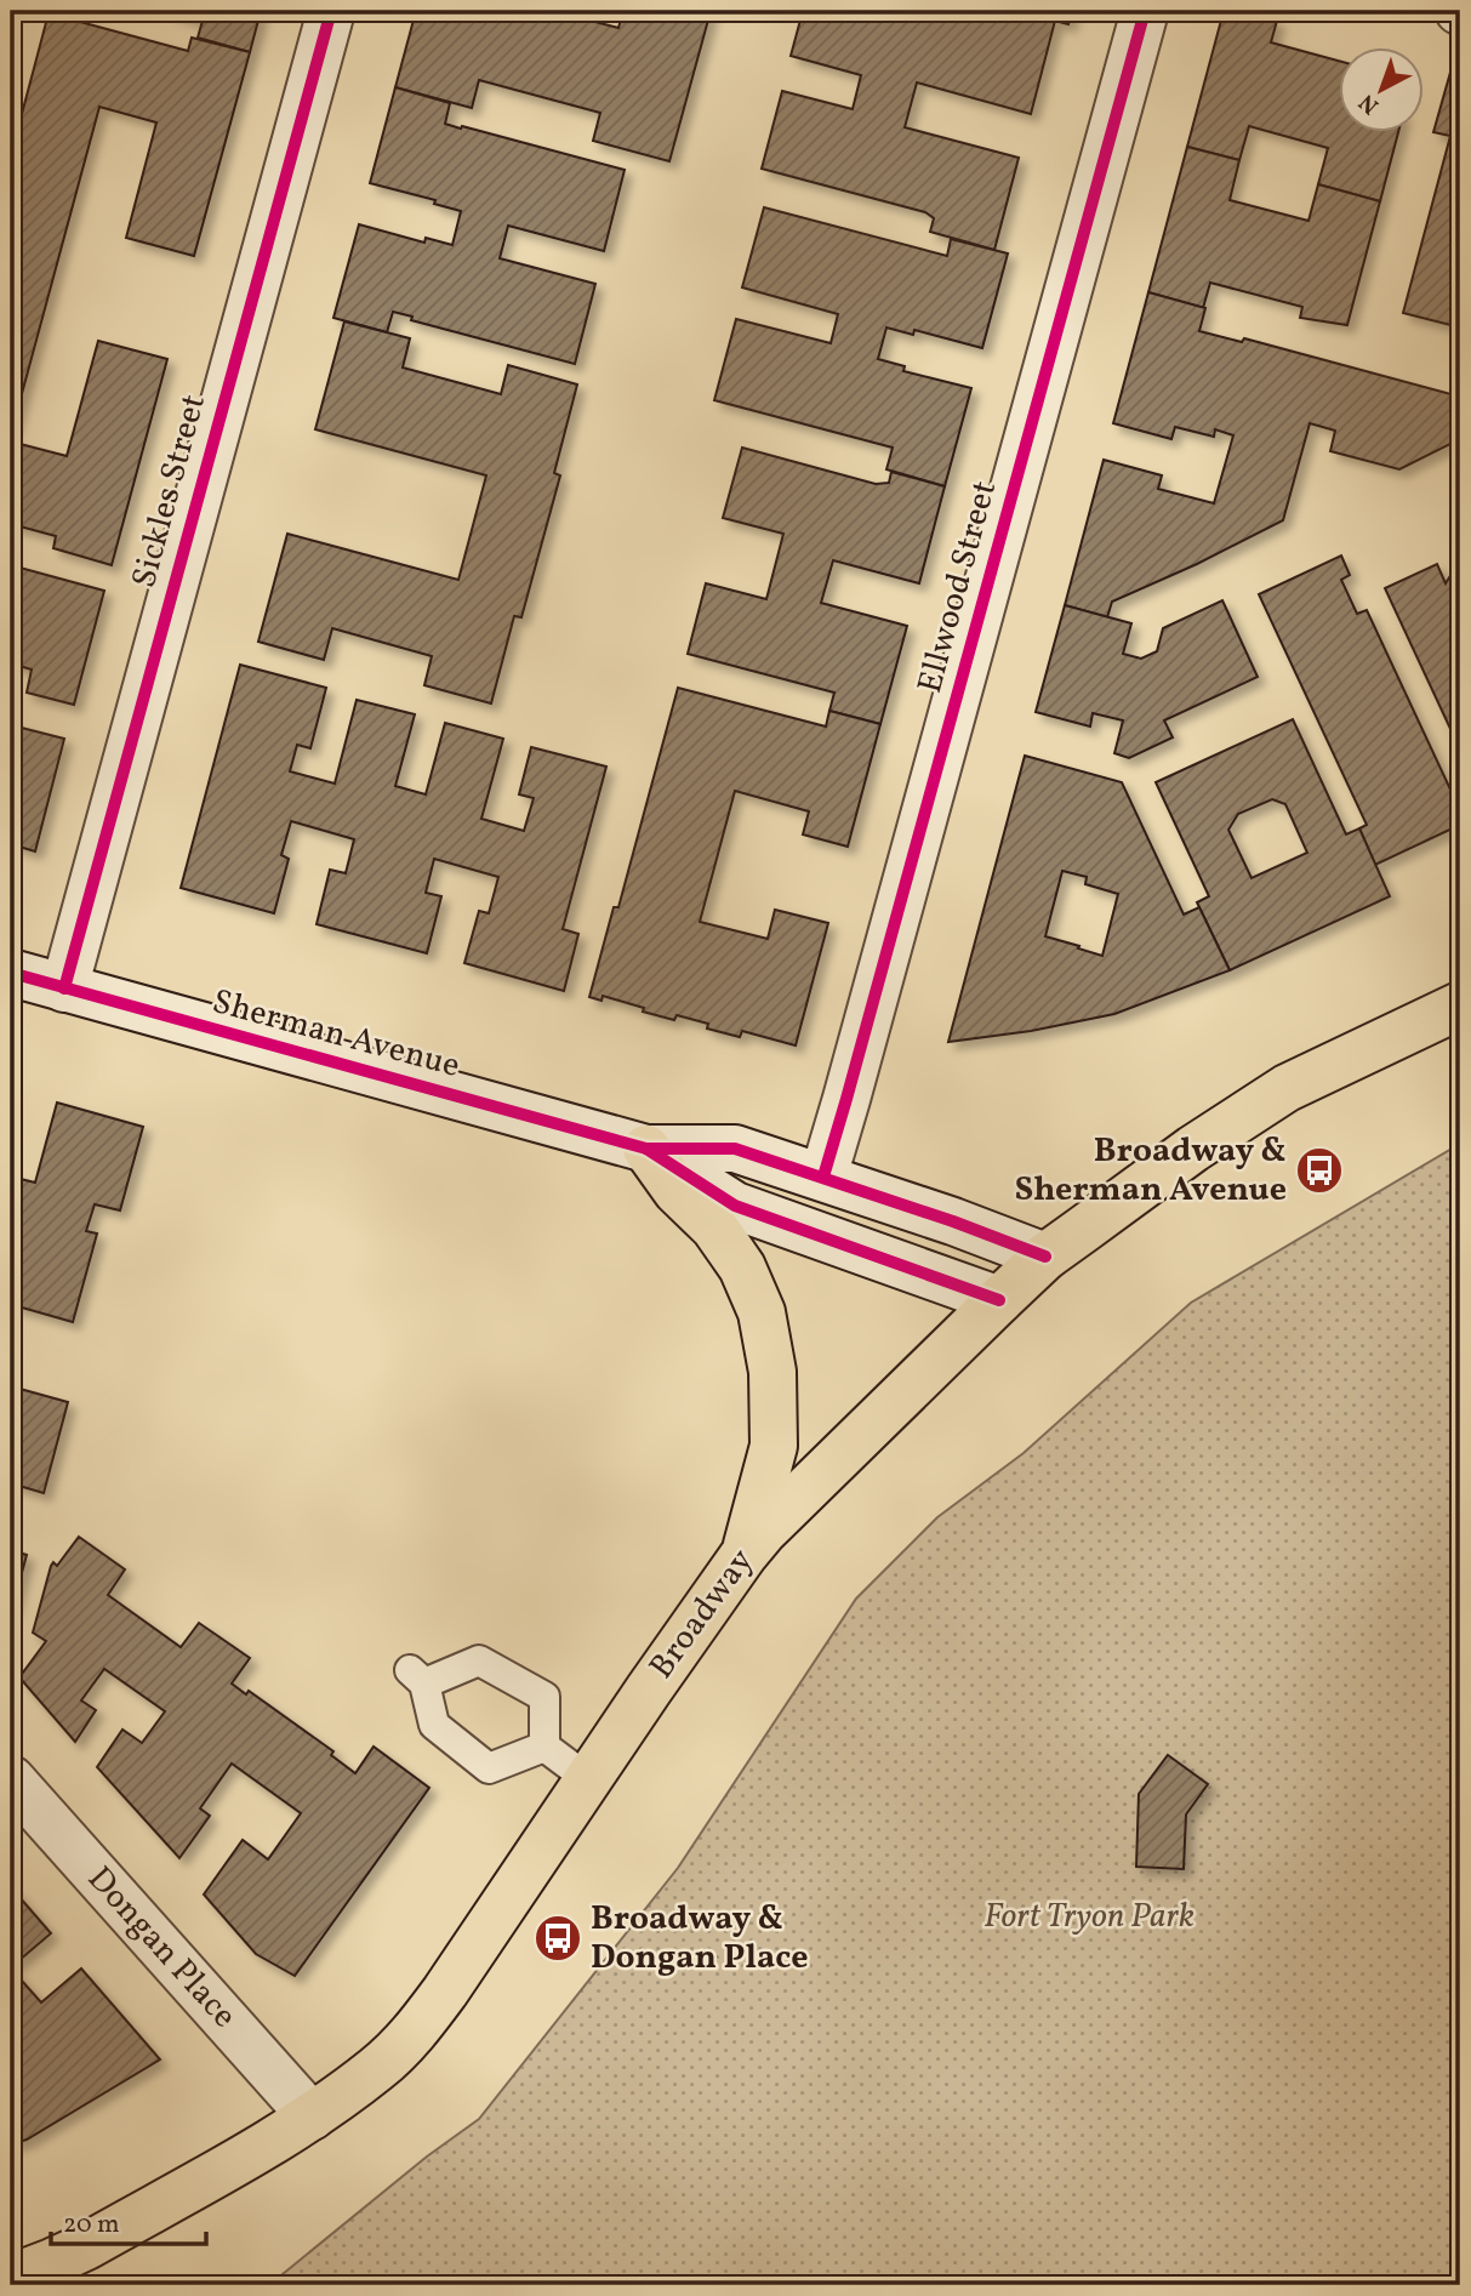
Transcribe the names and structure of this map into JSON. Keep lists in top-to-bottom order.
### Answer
{
  "streets": {
    "main road": ["Broadway"],
    "street": [
      "Sickles Street",
      "Ellwood Street",
      "Sherman Avenue",
      "Dongan Place"
    ]
  },
  "crossings": [
    ["Sickles Street", "Sherman Avenue"],
    ["Ellwood Street", "Sherman Avenue"],
    ["Sherman Avenue", "Broadway"],
    ["Broadway", "Dongan Place"]
  ],
  "parks": ["Fort Tryon Park"],
  "places": {
    "bus stop": ["Broadway & Sherman Avenue", "Broadway & Dongan Place"]
  },
  "scale_bar": "20 m",
  "north": "bottom left"
}
